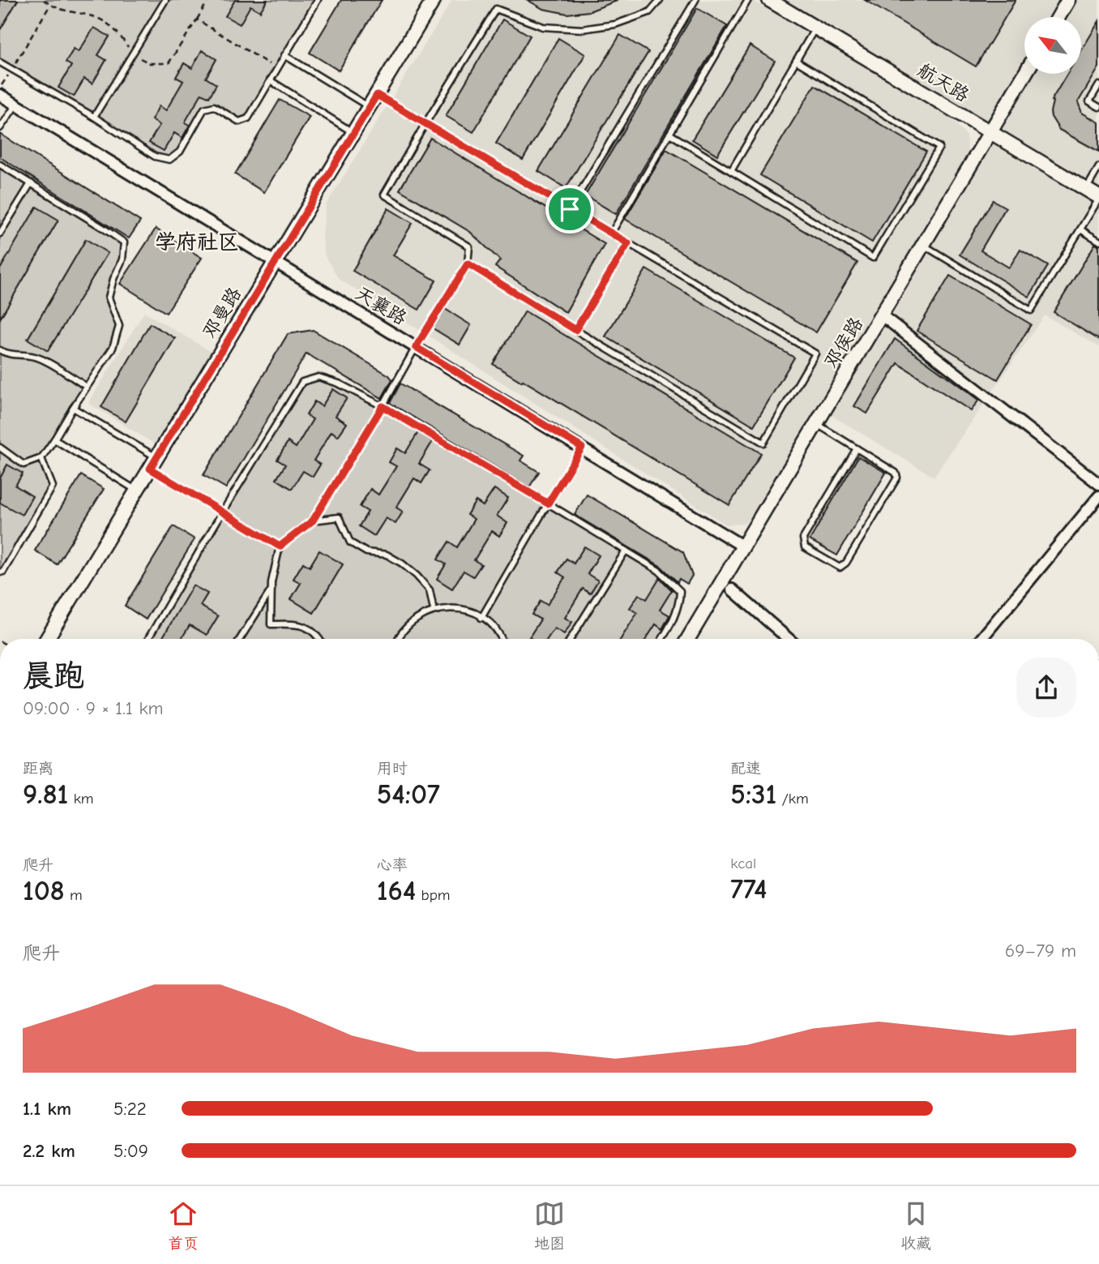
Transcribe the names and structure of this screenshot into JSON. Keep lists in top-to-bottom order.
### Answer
{
  "streets": {
    "street": [
      "航天路",
      "天襄路",
      "邓曼路",
      "邓侯路"
    ]
  },
  "crossings": [
    ["航天路", "邓侯路"],
    ["天襄路", "邓曼路"],
    ["天襄路", "邓侯路"]
  ],
  "districts": ["学府社区"],
  "north": "top left",
  "page": {
    "heading": ["晨跑", "09:00 · 9 × 1.1 km"],
    "stats": [
      ["距离", "9.81 km"],
      ["用时", "54:07"],
      ["配速", "5:31 /km"],
      ["爬升", "108 m"],
      ["心率", "164 bpm"],
      ["kcal", "774"]
    ],
    "chart": ["爬升", "69–79 m"],
    "list": [
      {
        "name": "1.1 km",
        "note": "5:22"
      },
      {
        "name": "2.2 km",
        "note": "5:09"
      }
    ],
    "tabs": ["首页", "地图", "收藏"]
  }
}
